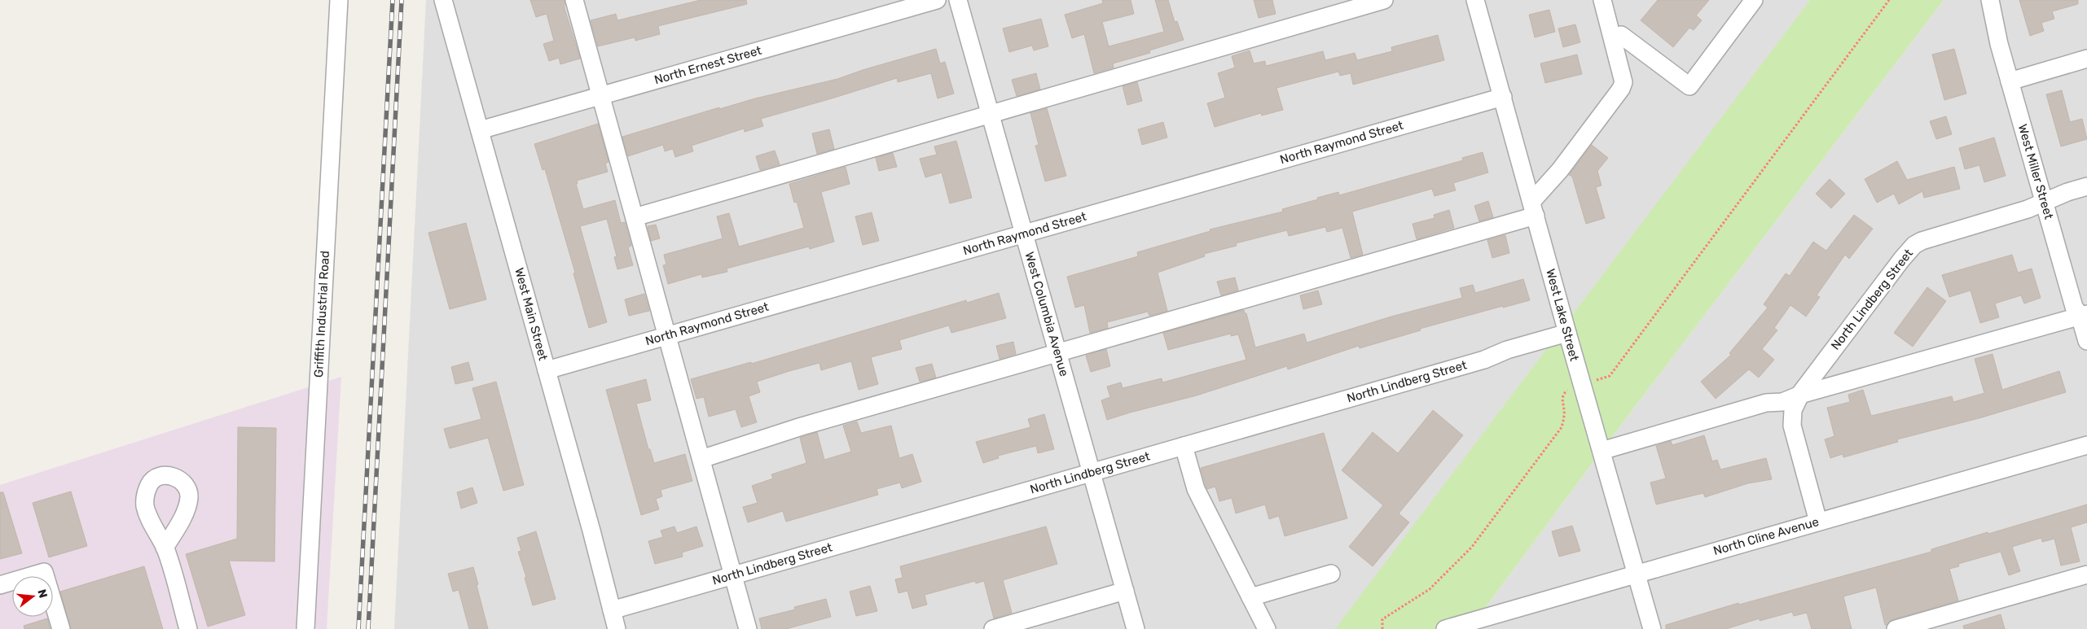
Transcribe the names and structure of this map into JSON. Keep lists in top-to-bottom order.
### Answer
{
  "streets": {
    "street": [
      "North Ernest Street",
      "North Raymond Street",
      "West Miller Street",
      "North Lindberg Street",
      "Griffith Industrial Road",
      "West Main Street",
      "West Columbia Avenue",
      "West Lake Street",
      "North Cline Avenue"
    ]
  },
  "crossings": [
    ["North Ernest Street", "West Main Street"],
    ["North Raymond Street", "West Main Street"],
    ["North Raymond Street", "West Columbia Avenue"],
    ["North Raymond Street", "West Lake Street"],
    ["West Miller Street", "North Lindberg Street"],
    ["North Lindberg Street", "West Main Street"],
    ["North Lindberg Street", "West Columbia Avenue"],
    ["North Lindberg Street", "West Lake Street"],
    ["North Lindberg Street", "North Cline Avenue"],
    ["West Lake Street", "North Cline Avenue"]
  ],
  "north": "right"
}
